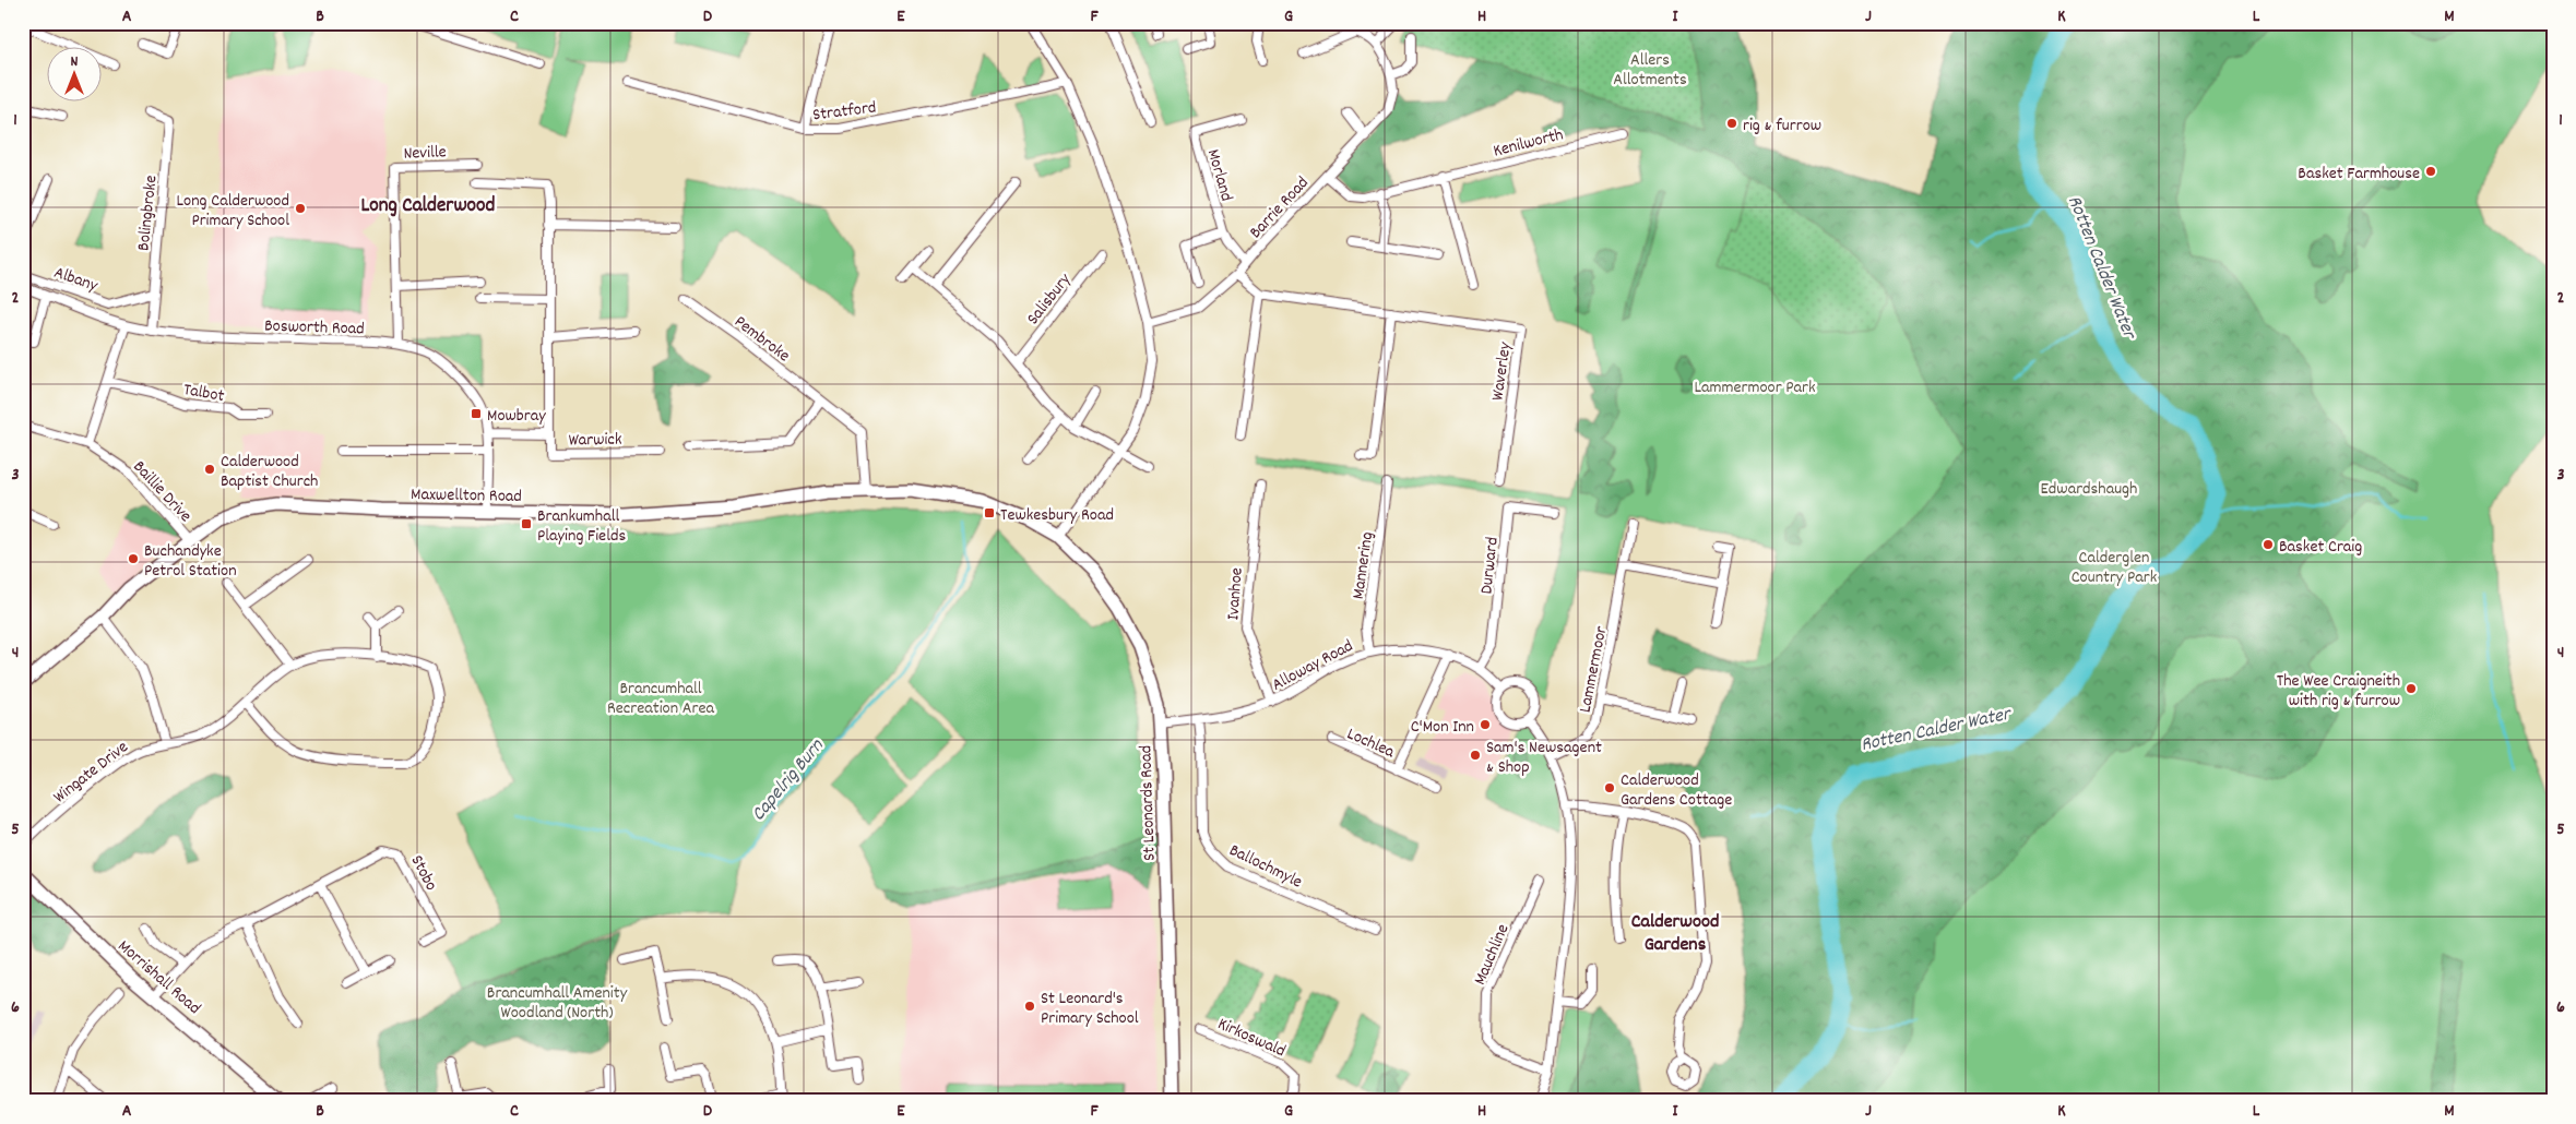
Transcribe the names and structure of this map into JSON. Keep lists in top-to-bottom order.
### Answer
{
  "streets": {
    "street": [
      "Stratford",
      "Kenilworth",
      "Neville",
      "Morland",
      "Barrie Road",
      "Bolingbroke",
      "Albany",
      "Salisbury",
      "Bosworth Road",
      "Pembroke",
      "Waverley",
      "Talbot",
      "Warwick",
      "Baillie Drive",
      "Maxwellton Road",
      "Mannering",
      "Durward",
      "Ivanhoe",
      "Alloway Road",
      "Lammermoor",
      "Lochlea",
      "Wingate Drive",
      "St Leonards Road",
      "Ballochmyle",
      "Stobo",
      "Mauchline",
      "Morrishall Road",
      "Kirkoswald"
    ]
  },
  "crossings": [
    ["Kenilworth", "Barrie Road"],
    ["Neville", "Bosworth Road"],
    ["Morland", "Barrie Road"],
    ["Bolingbroke", "Albany"],
    ["Bolingbroke", "Bosworth Road"],
    ["Bosworth Road", "Warwick"],
    ["Bosworth Road", "Maxwellton Road"],
    ["Pembroke", "Maxwellton Road"],
    ["Baillie Drive", "Maxwellton Road"],
    ["Maxwellton Road", "St Leonards Road"],
    ["Mannering", "Alloway Road"],
    ["Durward", "Alloway Road"],
    ["Ivanhoe", "Alloway Road"],
    ["Alloway Road", "Lochlea"],
    ["Alloway Road", "St Leonards Road"],
    ["Alloway Road", "Ballochmyle"],
    ["Stobo", "Morrishall Road"]
  ],
  "districts": ["Long Calderwood", "Calderwood Gardens"],
  "water": ["Rotten Calder Water", "Capelrig Burn"],
  "parks": [
    "Allers Allotments",
    "Lammermoor Park",
    "Edwardshaugh",
    "Calderglen Country Park",
    "Brancumhall Recreation Area",
    "Brancumhall Amenity Woodland (North)"
  ],
  "places": {
    "other": [
      "rig & furrow",
      "Basket Farmhouse",
      "Long Calderwood Primary School",
      "Calderwood Baptist Church",
      "Basket Craig",
      "Buchandyke Petrol Station",
      "The Wee Craigneith with rig & furrow",
      "C'Mon Inn",
      "Sam's Newsagent & Shop",
      "Calderwood Gardens Cottage",
      "St Leonard's Primary School"
    ],
    "transit": ["Mowbray", "Tewkesbury Road", "Brankumhall Playing Fields"]
  },
  "north": "top",
  "grid": {
    "columns": [
      "A",
      "B",
      "C",
      "D",
      "E",
      "F",
      "G",
      "H",
      "I",
      "J",
      "K",
      "L",
      "M"
    ],
    "rows": [
      "1",
      "2",
      "3",
      "4",
      "5",
      "6"
    ]
  }
}
